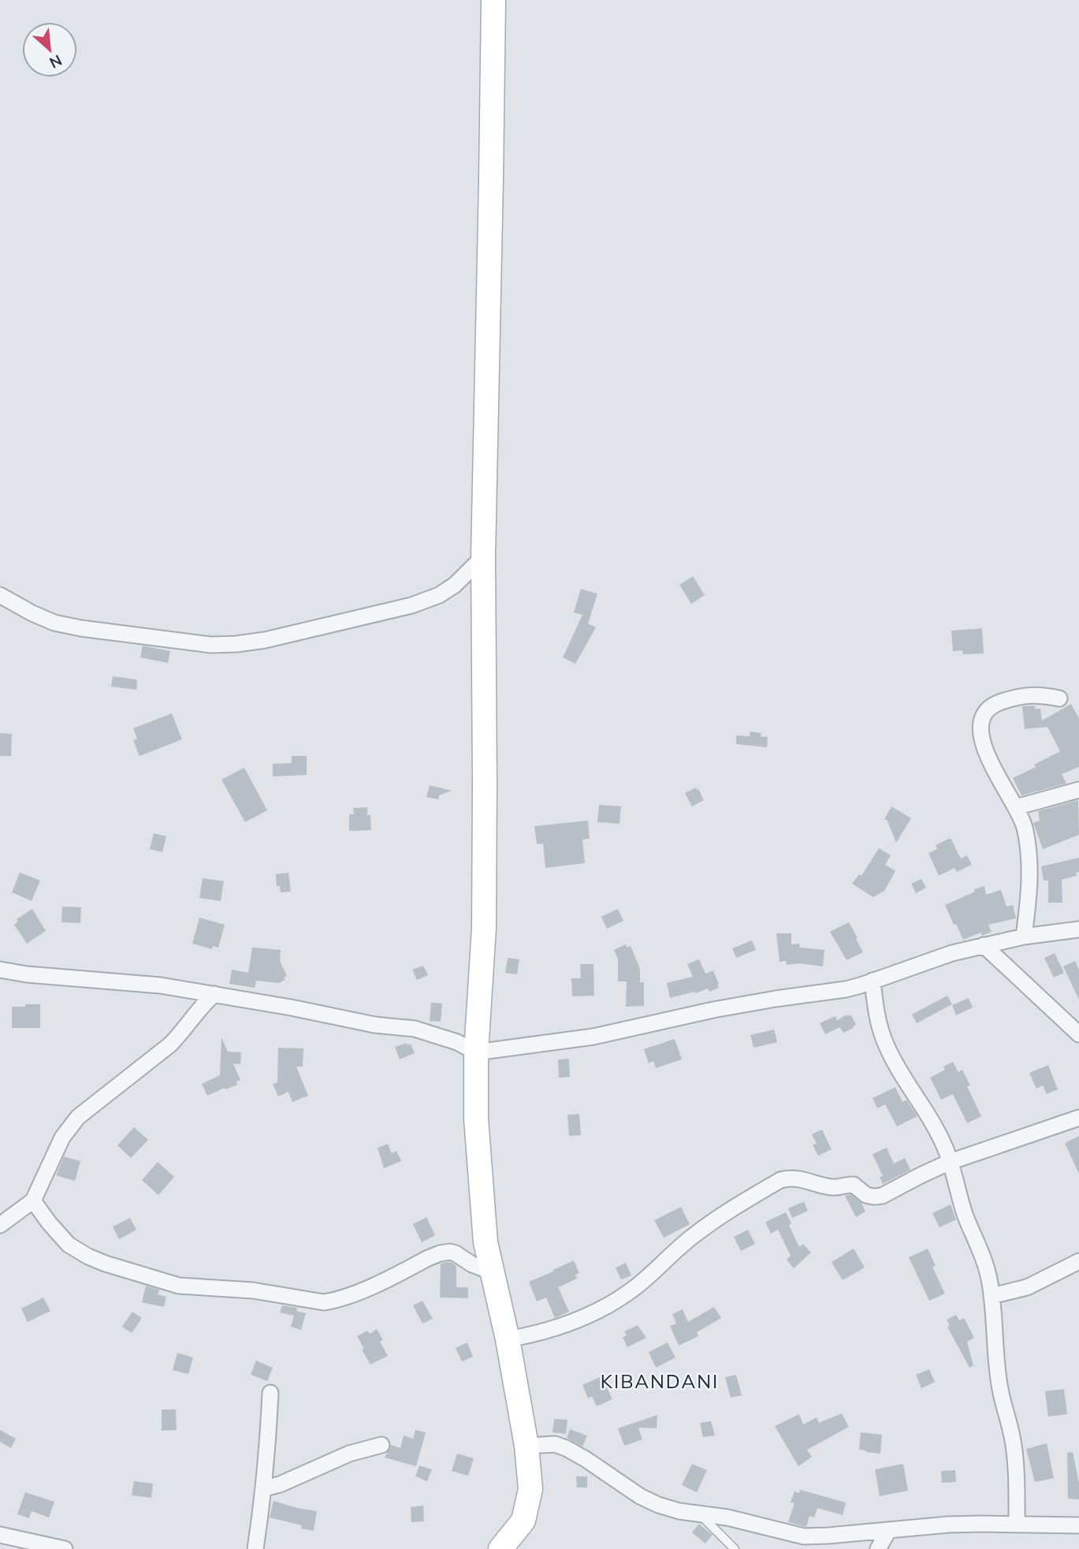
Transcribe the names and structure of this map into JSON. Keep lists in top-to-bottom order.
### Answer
{
  "districts": ["KIBANDANI"],
  "north": "bottom right"
}
